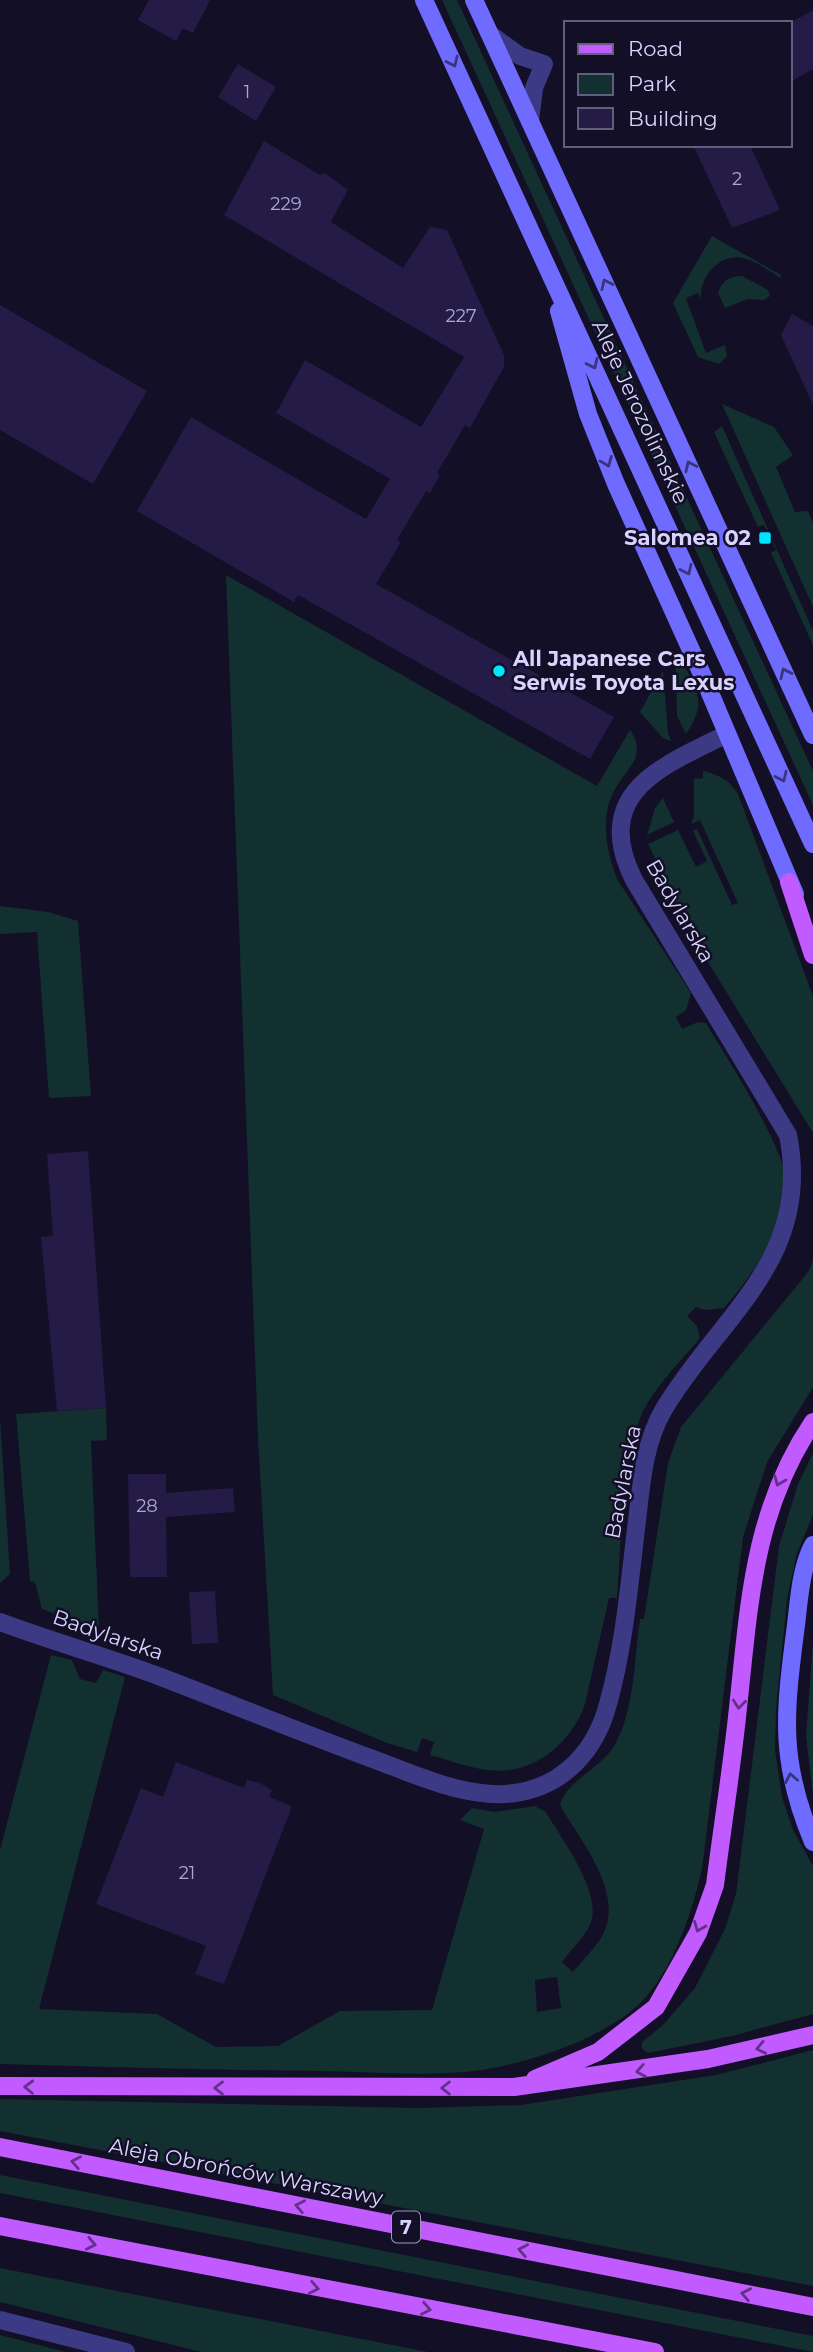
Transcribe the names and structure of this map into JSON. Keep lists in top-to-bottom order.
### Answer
{
  "streets": {
    "main road": ["Aleje Jerozolimskie", "Aleja Obrońców Warszawy", "7"],
    "street": ["Badylarska"]
  },
  "places": {
    "transit": ["Salomea 02"],
    "other": ["All Japanese Cars Serwis Toyota Lexus"]
  },
  "house_numbers": [
    "1",
    "2",
    "229",
    "227",
    "28",
    "21"
  ],
  "legend": ["Road", "Park", "Building"]
}
